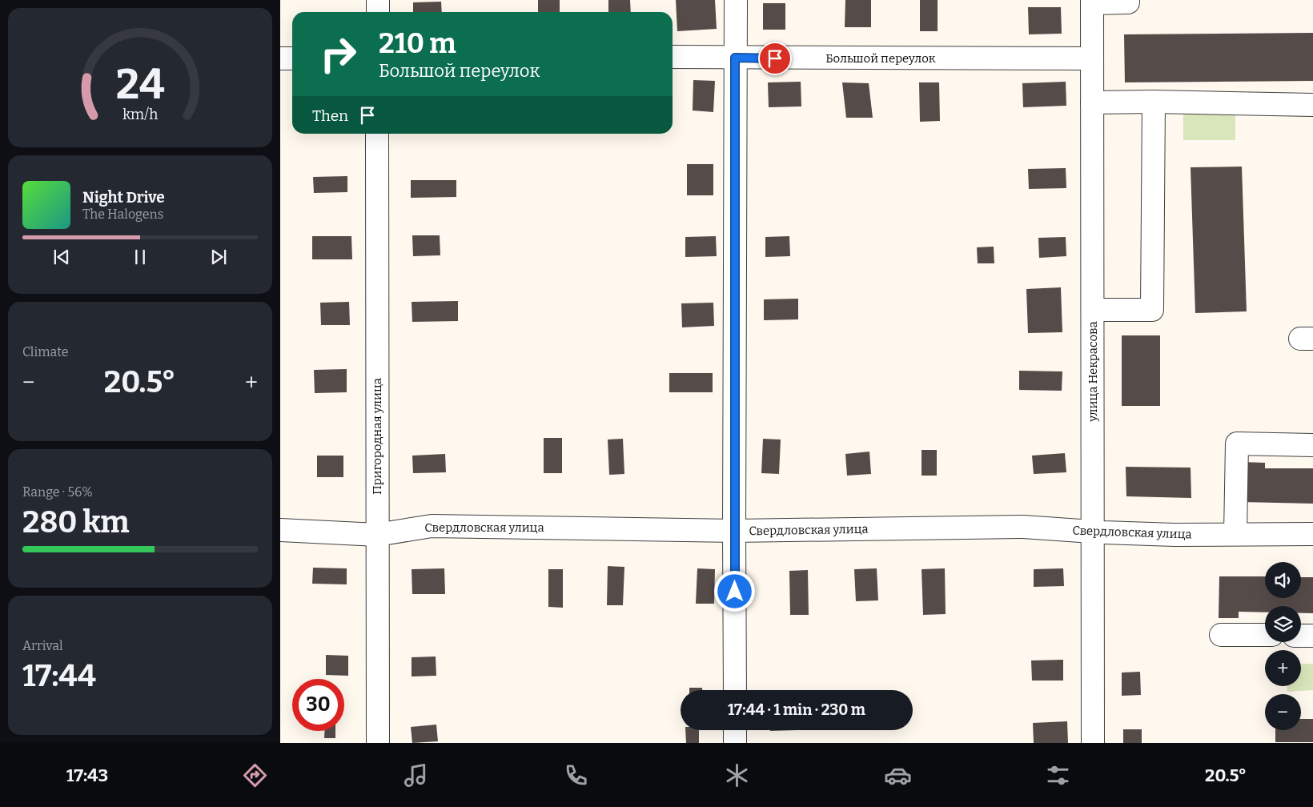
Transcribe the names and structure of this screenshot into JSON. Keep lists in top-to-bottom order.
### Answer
{
  "streets": {
    "street": [
      "Большой переулок",
      "улица Некрасова",
      "Пригородная улица",
      "Свердловская улица"
    ]
  },
  "crossings": [
    ["Большой переулок", "улица Некрасова"],
    ["улица Некрасова", "Свердловская улица"],
    ["Пригородная улица", "Свердловская улица"]
  ],
  "page": {
    "turn": ["210 m", "Большой переулок"],
    "then": "Then",
    "song": ["Night Drive", "The Halogens"],
    "tile": [
      "Climate",
      ["Range · 56%", "280 km"],
      ["Arrival", "17:44"]
    ],
    "heat": ["−", "20.5°", "+"],
    "map_buttons": ["+", "−"],
    "limit": "30",
    "trip": "17:44 · 1 min · 230 m",
    "tabs": ["17:43", "20.5°"],
    "gauge": ["24", "km/h"]
  }
}
